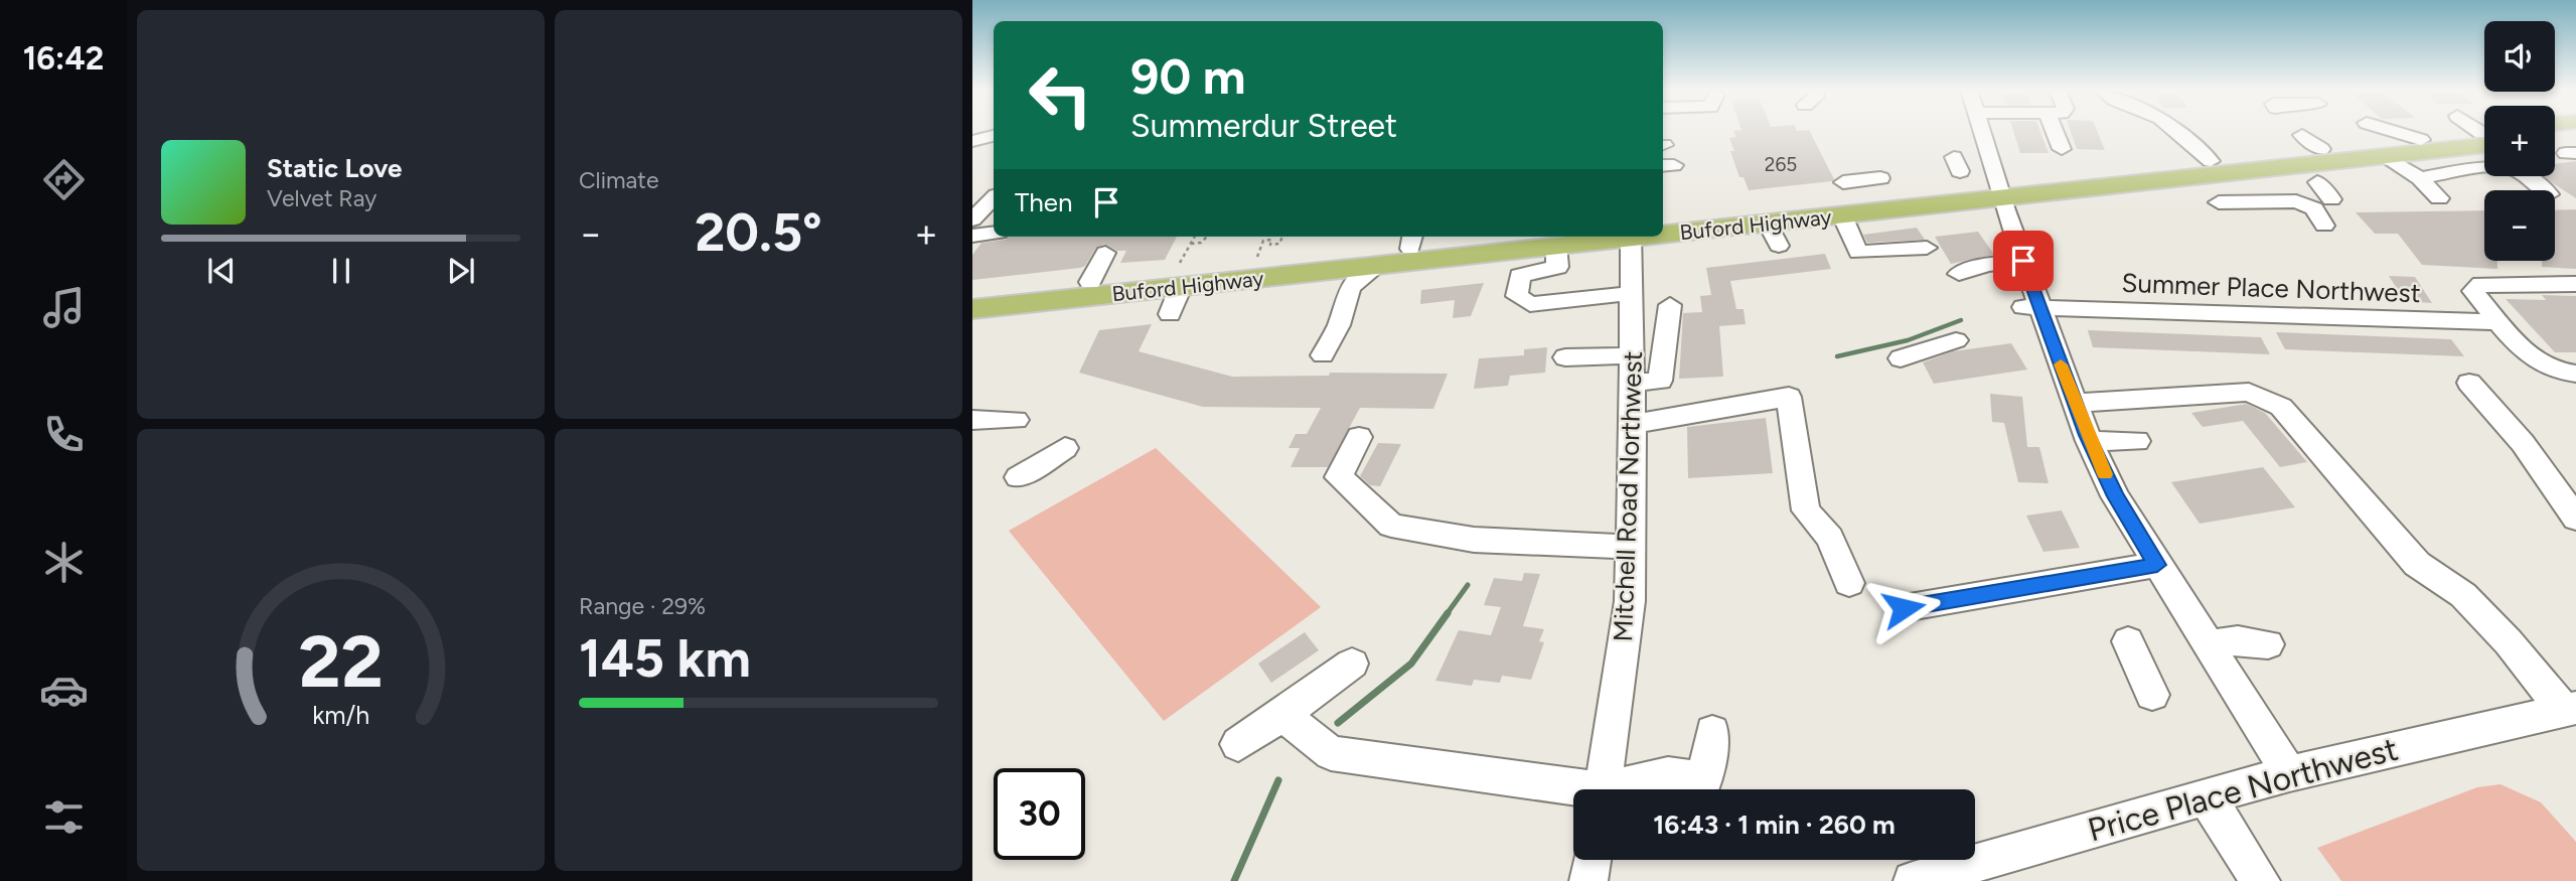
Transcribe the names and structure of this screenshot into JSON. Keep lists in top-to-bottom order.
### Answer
{
  "streets": {
    "main road": ["Buford Highway"],
    "street": ["Summer Place Northwest", "Mitchell Road Northwest", "Price Place Northwest"]
  },
  "house_numbers": ["265"],
  "page": {
    "tabs": "16:42",
    "tile": [
      "Climate",
      ["Range · 29%", "145 km"]
    ],
    "map_buttons": ["+", "−"],
    "turn": ["90 m", "Summerdur Street"],
    "song": ["Static Love", "Velvet Ray"],
    "then": "Then",
    "heat": ["−", "20.5°", "+"],
    "limit": "30",
    "trip": "16:43 · 1 min · 260 m",
    "gauge": ["22", "km/h"]
  }
}
